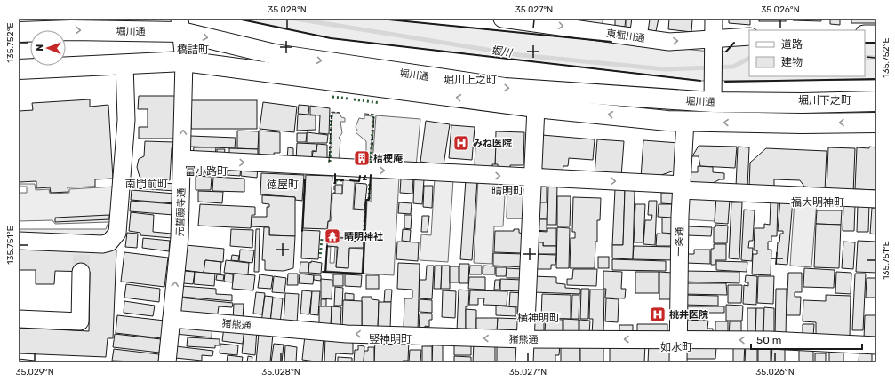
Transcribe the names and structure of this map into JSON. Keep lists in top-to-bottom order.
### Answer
{
  "streets": {
    "main road": ["堀川通"],
    "street": [
      "東堀川通",
      "元誓願寺通",
      "一条通",
      "猪熊通"
    ]
  },
  "crossings": [
    ["堀川通", "元誓願寺通"],
    ["堀川通", "一条通"],
    ["元誓願寺通", "猪熊通"],
    ["一条通", "猪熊通"]
  ],
  "one_way": ["元誓願寺通", "猪熊通"],
  "districts": [
    "橋詰町",
    "堀川上之町",
    "堀川下之町",
    "富小路町",
    "南門前町",
    "徳屋町",
    "晴明町",
    "福大明神町",
    "横神明町",
    "竪神明町",
    "如水町"
  ],
  "water": ["堀川"],
  "places": {
    "hospital": ["みね医院", "桃井医院"],
    "building": ["桔梗庵"],
    "temple": ["晴明神社"]
  },
  "legend": ["道路", "建物"],
  "scale_bar": "50 m",
  "north": "left",
  "coordinates": [
    "35.028°N",
    "35.027°N",
    "35.026°N",
    "135.752°E",
    "135.751°E",
    "35.029°N"
  ]
}
